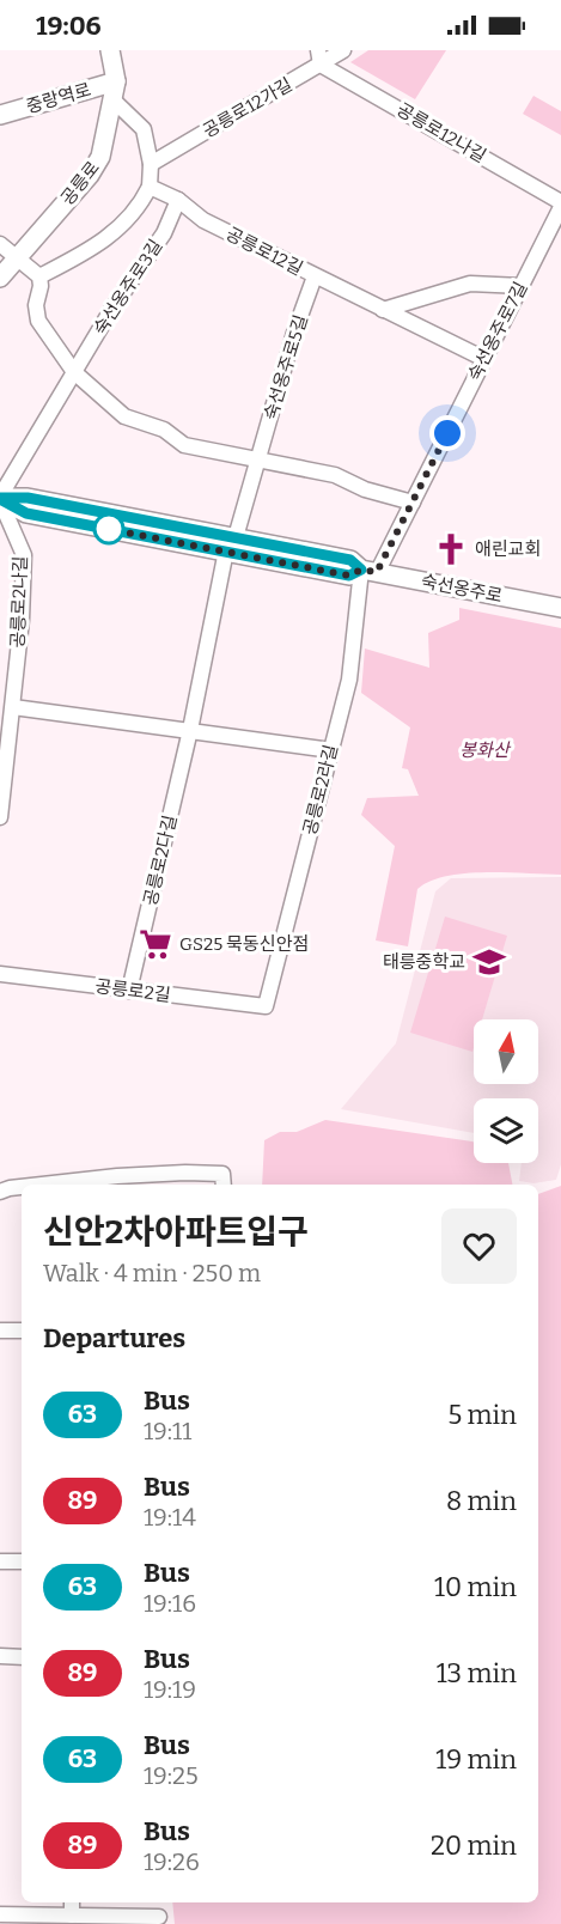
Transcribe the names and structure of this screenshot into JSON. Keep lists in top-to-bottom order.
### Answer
{
  "streets": {
    "street": [
      "중랑역로",
      "공릉로12가길",
      "공릉로12나길",
      "공릉로",
      "공릉로12길",
      "숙선옹주로3길",
      "숙선옹주로7길",
      "숙선옹주로5길",
      "숙선옹주로",
      "공릉로2나길",
      "공릉로2라길",
      "공릉로2다길",
      "공릉로2길"
    ]
  },
  "crossings": [
    ["중랑역로", "공릉로"],
    ["공릉로12가길", "공릉로12나길"],
    ["공릉로12나길", "숙선옹주로7길"],
    ["공릉로12길", "숙선옹주로3길"],
    ["공릉로12길", "숙선옹주로7길"],
    ["공릉로12길", "숙선옹주로5길"],
    ["숙선옹주로3길", "숙선옹주로"],
    ["숙선옹주로3길", "공릉로2나길"],
    ["숙선옹주로7길", "숙선옹주로"],
    ["숙선옹주로7길", "공릉로2라길"],
    ["숙선옹주로5길", "숙선옹주로"],
    ["숙선옹주로5길", "공릉로2다길"],
    ["숙선옹주로", "공릉로2나길"],
    ["숙선옹주로", "공릉로2라길"],
    ["숙선옹주로", "공릉로2다길"],
    ["공릉로2라길", "공릉로2길"],
    ["공릉로2다길", "공릉로2길"]
  ],
  "parks": ["봉화산"],
  "places": {
    "church": ["애린교회"],
    "supermarket": ["GS25 묵동신안점"],
    "school or university": ["태릉중학교"]
  },
  "lines": ["bus line 63"],
  "north": "top",
  "page": {
    "status": "19:06",
    "heading": [
      ["신안2차아파트입구", "Walk · 4 min · 250 m"],
      "Departures"
    ],
    "list": [
      {
        "mark": "63",
        "name": "Bus",
        "note": "19:11",
        "value": "5 min"
      },
      {
        "mark": "89",
        "name": "Bus",
        "note": "19:14",
        "value": "8 min"
      },
      {
        "mark": "63",
        "name": "Bus",
        "note": "19:16",
        "value": "10 min"
      },
      {
        "mark": "89",
        "name": "Bus",
        "note": "19:19",
        "value": "13 min"
      },
      {
        "mark": "63",
        "name": "Bus",
        "note": "19:25",
        "value": "19 min"
      },
      {
        "mark": "89",
        "name": "Bus",
        "note": "19:26",
        "value": "20 min"
      }
    ]
  }
}
